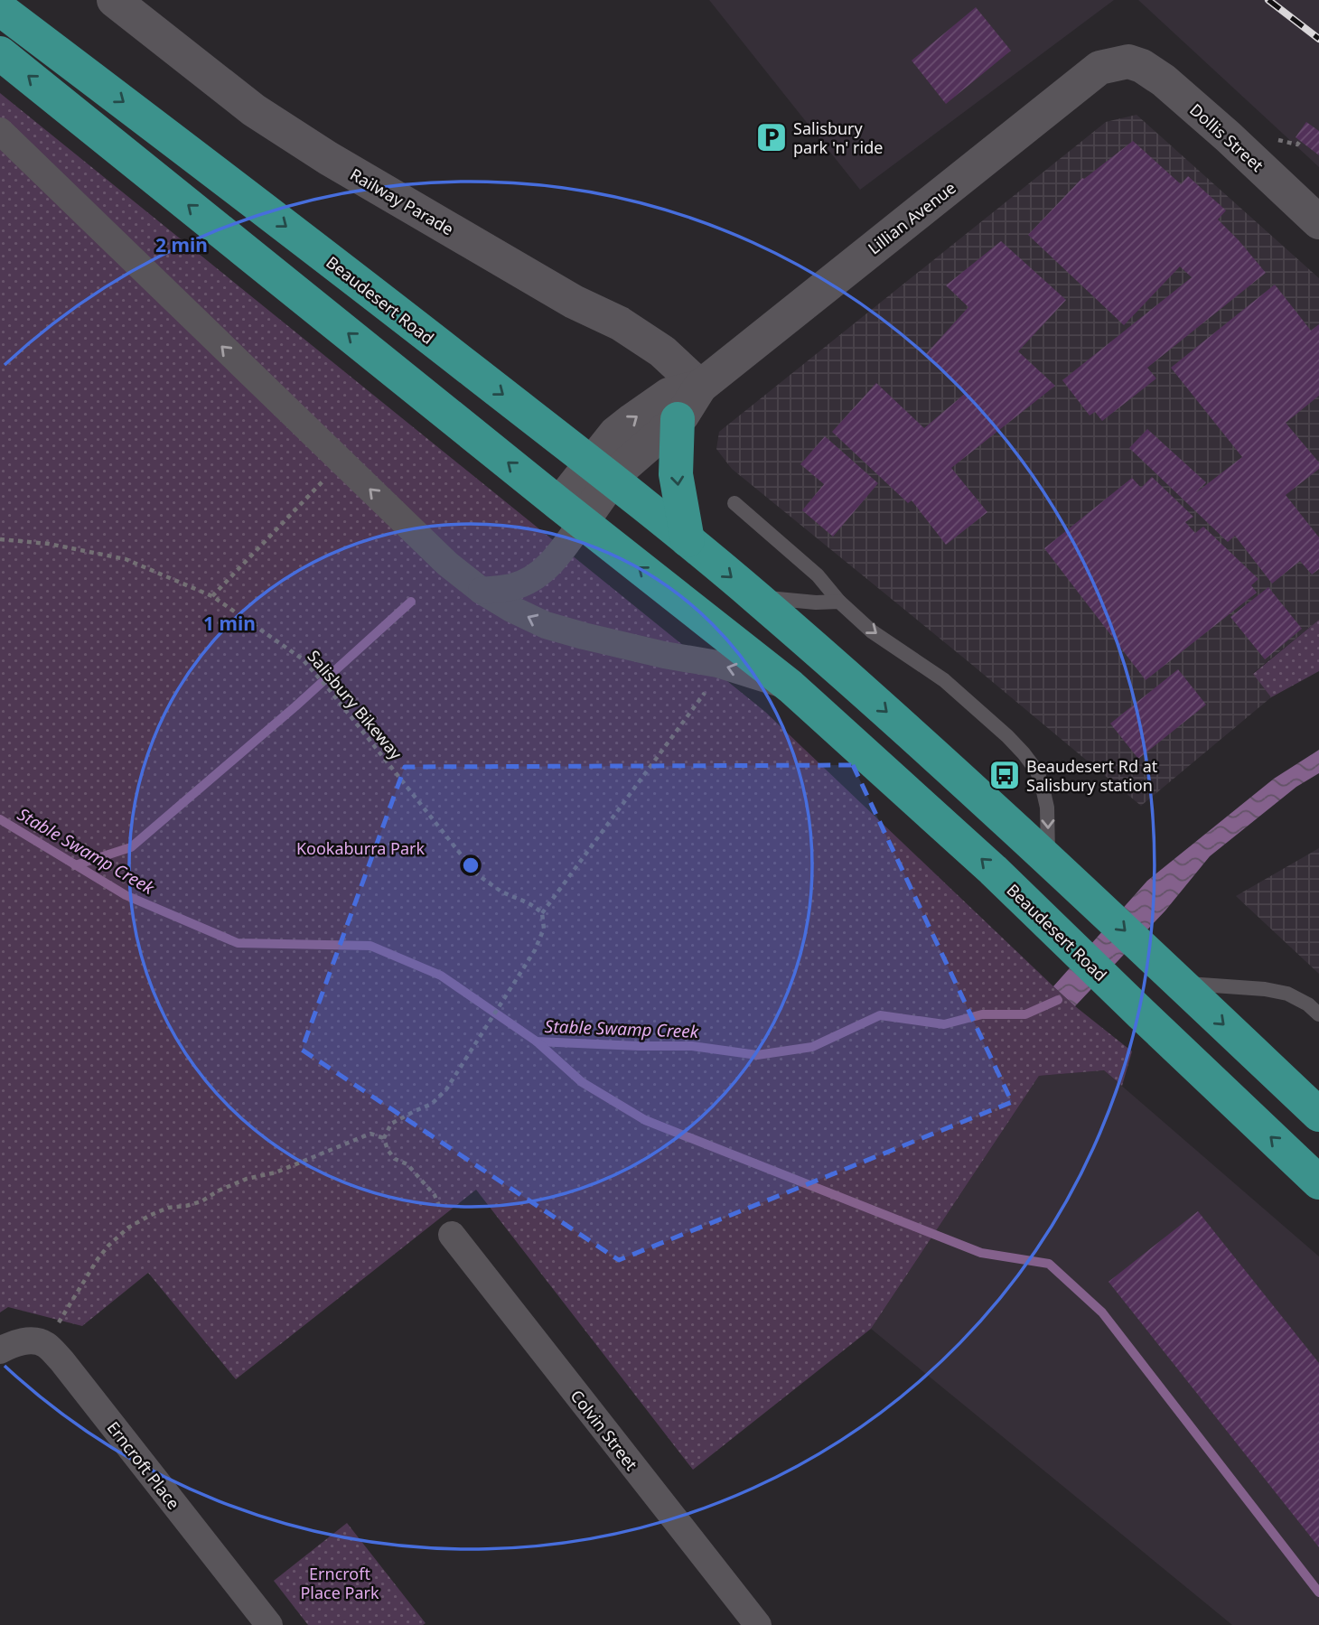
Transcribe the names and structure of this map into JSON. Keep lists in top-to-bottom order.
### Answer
{
  "streets": {
    "highway": ["Beaudesert Road"],
    "street": [
      "Dollis Street",
      "Railway Parade",
      "Lillian Avenue",
      "Colvin Street",
      "Erncroft Place"
    ],
    "path": ["Salisbury Bikeway"]
  },
  "crossings": [
    ["Dollis Street", "Lillian Avenue"],
    ["Railway Parade", "Lillian Avenue"],
    ["Lillian Avenue", "Beaudesert Road"]
  ],
  "water": ["Stable Swamp Creek"],
  "parks": ["Kookaburra Park", "Erncroft Place Park"],
  "places": {
    "parking": ["Salisbury park 'n' ride"],
    "bus stop": ["Beaudesert Rd at Salisbury station"]
  },
  "rings": ["2 min", "1 min"]
}
